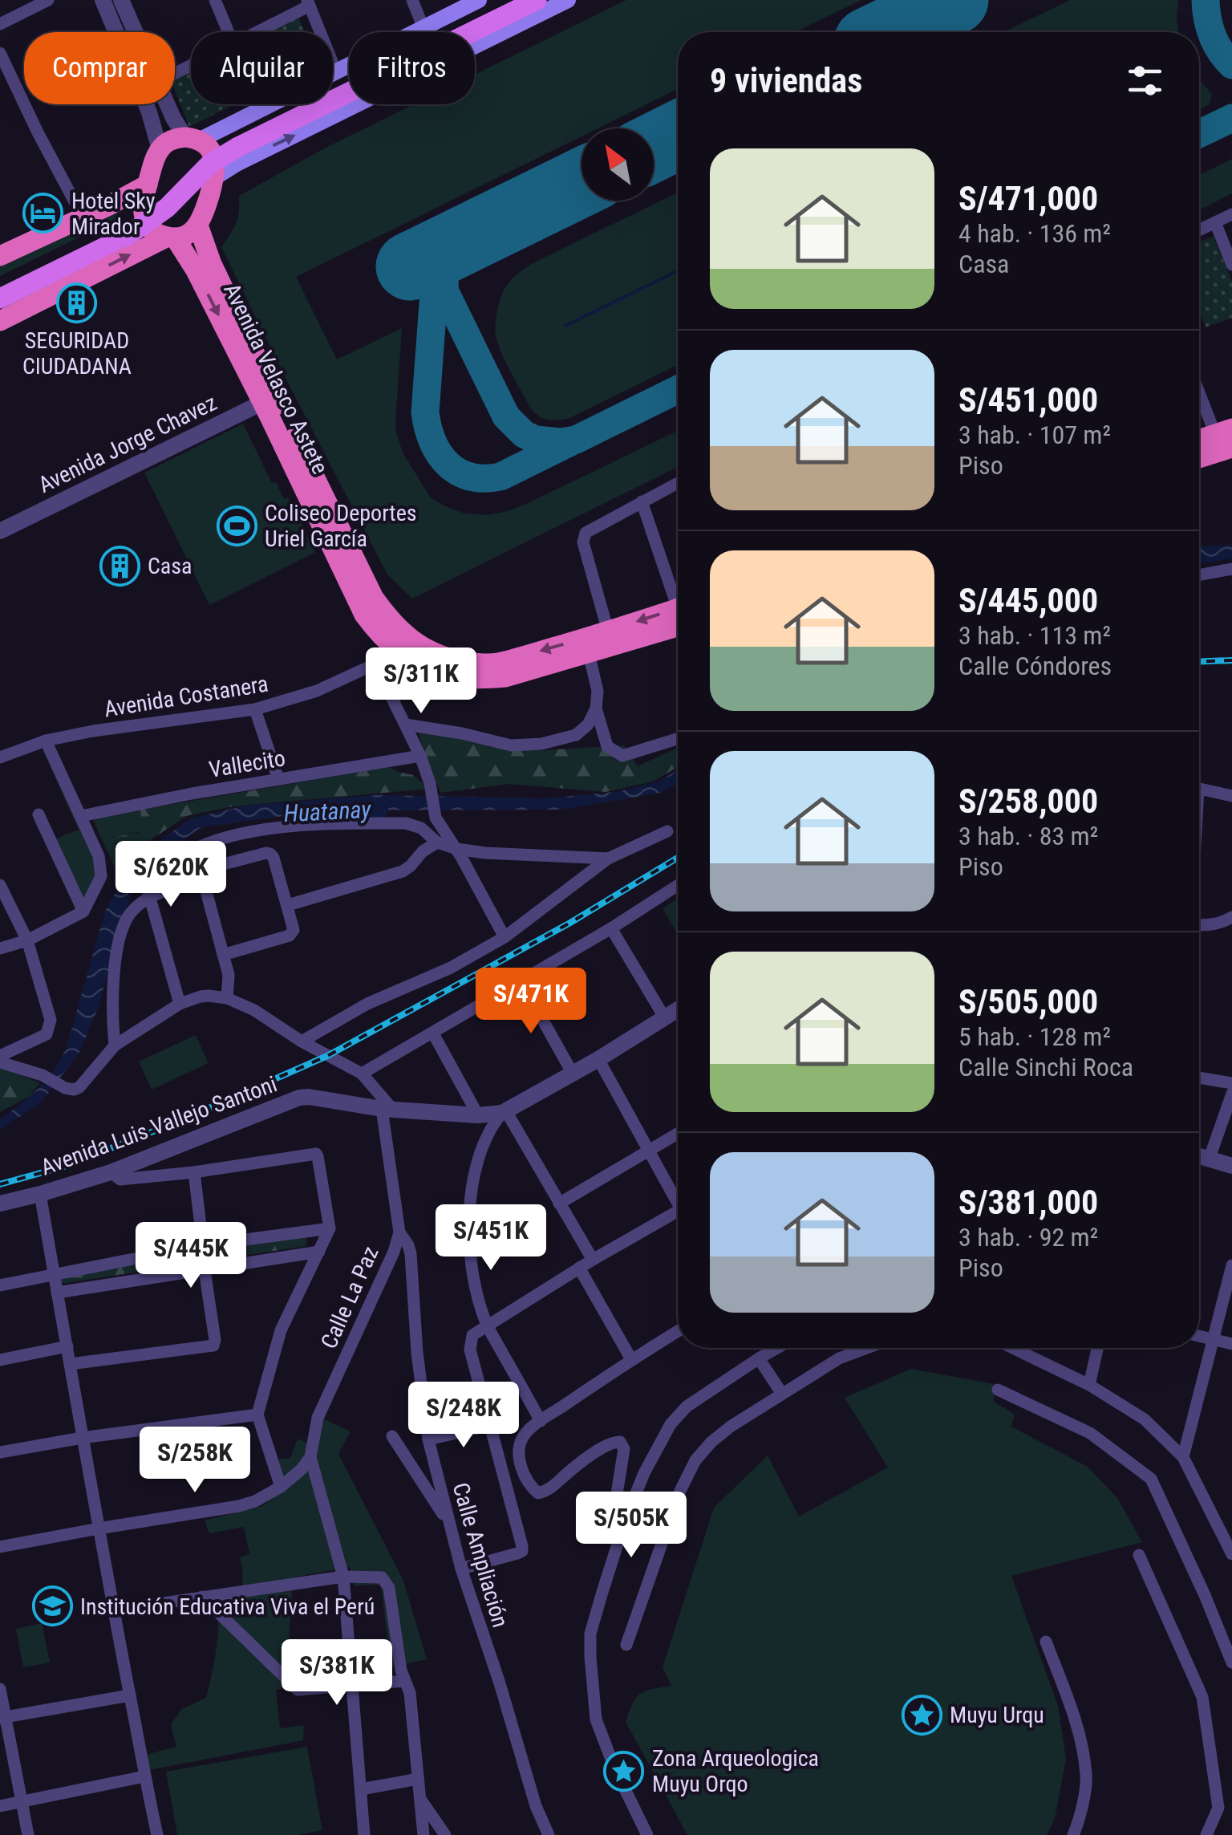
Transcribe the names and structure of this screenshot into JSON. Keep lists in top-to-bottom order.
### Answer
{
  "streets": {
    "highway": ["Avenida Velasco Astete"],
    "street": [
      "Avenida Jorge Chavez",
      "Avenida Costanera",
      "Vallecito",
      "Avenida Luis Vallejo Santoni",
      "Calle La Paz",
      "Calle Ampliación"
    ]
  },
  "crossings": [
    ["Avenida Velasco Astete", "Avenida Jorge Chavez"],
    ["Avenida Velasco Astete", "Avenida Costanera"],
    ["Avenida Luis Vallejo Santoni", "Calle La Paz"],
    ["Calle La Paz", "Calle Ampliación"]
  ],
  "water": ["Huatanay"],
  "places": {
    "hotel": ["Hotel Sky Mirador"],
    "building": ["SEGURIDAD CIUDADANA", "Casa"],
    "sports": ["Coliseo Deportes Uriel García"],
    "school or university": ["Institución Educativa Viva el Perú"],
    "place": ["Muyu Urqu", "Zona Arqueologica Muyu Orqo"]
  },
  "north": "top left",
  "page": {
    "chip": ["Comprar", "Alquilar", "Filtros"],
    "heading": "9 viviendas",
    "list": [
      {
        "name": "S/471,000",
        "note": "4 hab. · 136 m² · Casa"
      },
      {
        "name": "S/451,000",
        "note": "3 hab. · 107 m² · Piso"
      },
      {
        "name": "S/445,000",
        "note": "3 hab. · 113 m² · Calle Cóndores"
      },
      {
        "name": "S/258,000",
        "note": "3 hab. · 83 m² · Piso"
      },
      {
        "name": "S/505,000",
        "note": "5 hab. · 128 m² · Calle Sinchi Roca"
      },
      {
        "name": "S/381,000",
        "note": "3 hab. · 92 m² · Piso"
      }
    ],
    "price": [
      "S/311K",
      "S/620K",
      "S/471K",
      "S/451K",
      "S/445K",
      "S/248K",
      "S/258K",
      "S/505K",
      "S/381K"
    ]
  }
}
